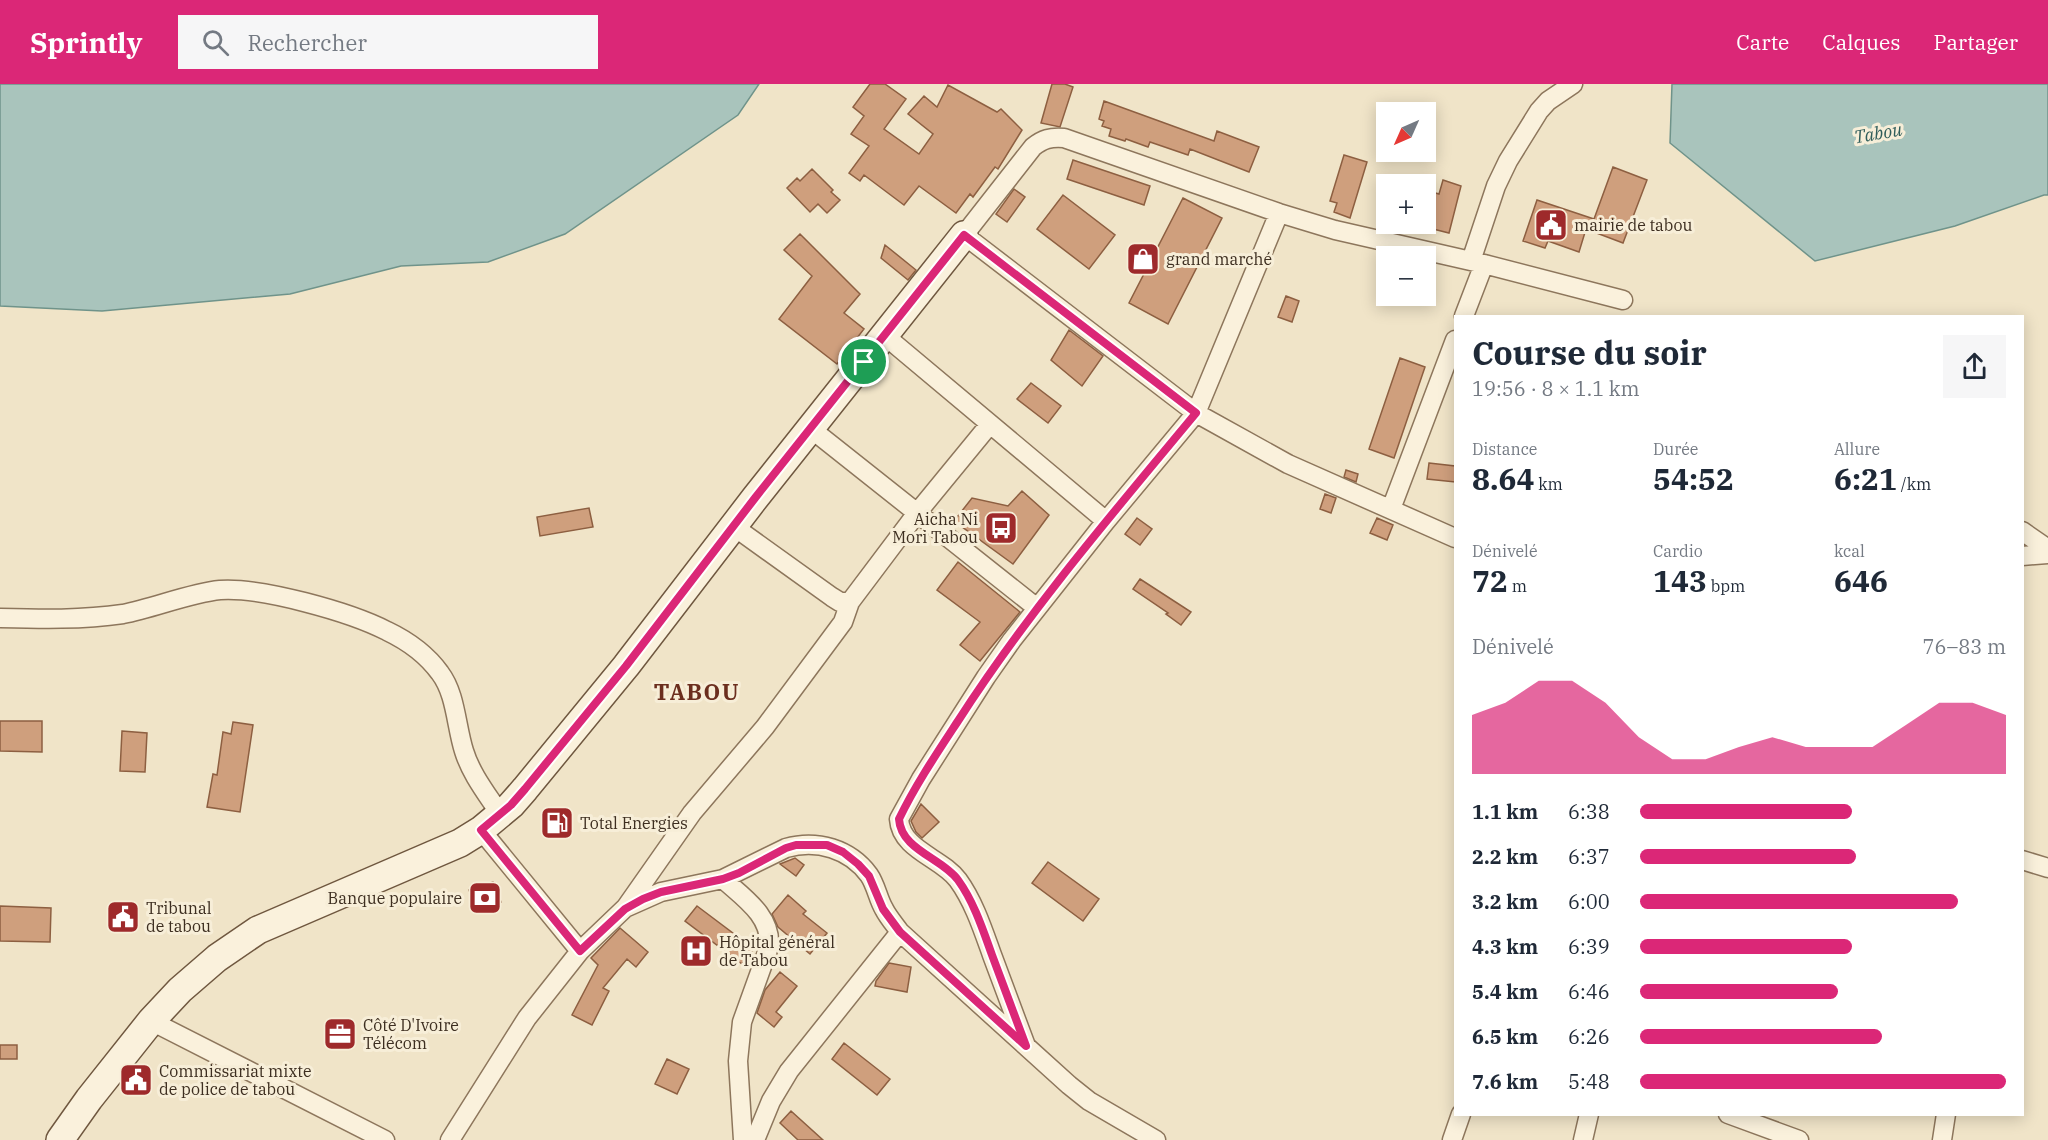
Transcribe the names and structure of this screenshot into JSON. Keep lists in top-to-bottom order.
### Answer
{
  "districts": ["TABOU"],
  "water": ["Tabou"],
  "places": {
    "public building": ["mairie de tabou", "Tribunal de tabou", "Commissariat mixte de police de tabou"],
    "shop": ["grand marché"],
    "bus stop": ["Aicha Ni Mori Tabou"],
    "fuel station": ["Total Energies"],
    "bank": ["Banque populaire"],
    "hospital": ["Hôpital général de Tabou"],
    "office": ["Côté D'Ivoire Télécom"]
  },
  "north": "bottom left",
  "page": {
    "header": "Sprintly",
    "search": "Rechercher",
    "nav": ["Carte", "Calques", "Partager"],
    "map_buttons": ["+", "−"],
    "heading": ["Course du soir", "19:56 · 8 × 1.1 km"],
    "stats": [
      ["Distance", "8.64 km"],
      ["Durée", "54:52"],
      ["Allure", "6:21 /km"],
      ["Dénivelé", "72 m"],
      ["Cardio", "143 bpm"],
      ["kcal", "646"]
    ],
    "chart": ["Dénivelé", "76–83 m"],
    "list": [
      {
        "name": "1.1 km",
        "note": "6:38"
      },
      {
        "name": "2.2 km",
        "note": "6:37"
      },
      {
        "name": "3.2 km",
        "note": "6:00"
      },
      {
        "name": "4.3 km",
        "note": "6:39"
      },
      {
        "name": "5.4 km",
        "note": "6:46"
      },
      {
        "name": "6.5 km",
        "note": "6:26"
      },
      {
        "name": "7.6 km",
        "note": "5:48"
      }
    ]
  }
}
